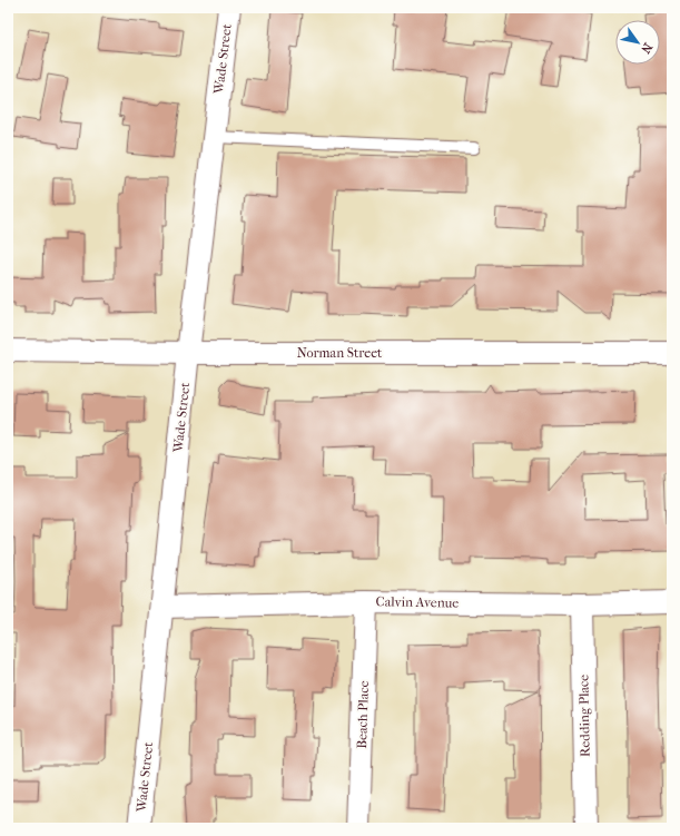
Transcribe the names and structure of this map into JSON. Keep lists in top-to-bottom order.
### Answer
{
  "streets": {
    "street": [
      "Wade Street",
      "Norman Street",
      "Calvin Avenue",
      "Beach Place",
      "Redding Place"
    ]
  },
  "crossings": [
    ["Wade Street", "Norman Street"],
    ["Wade Street", "Calvin Avenue"],
    ["Calvin Avenue", "Beach Place"],
    ["Calvin Avenue", "Redding Place"]
  ],
  "north": "bottom right"
}
